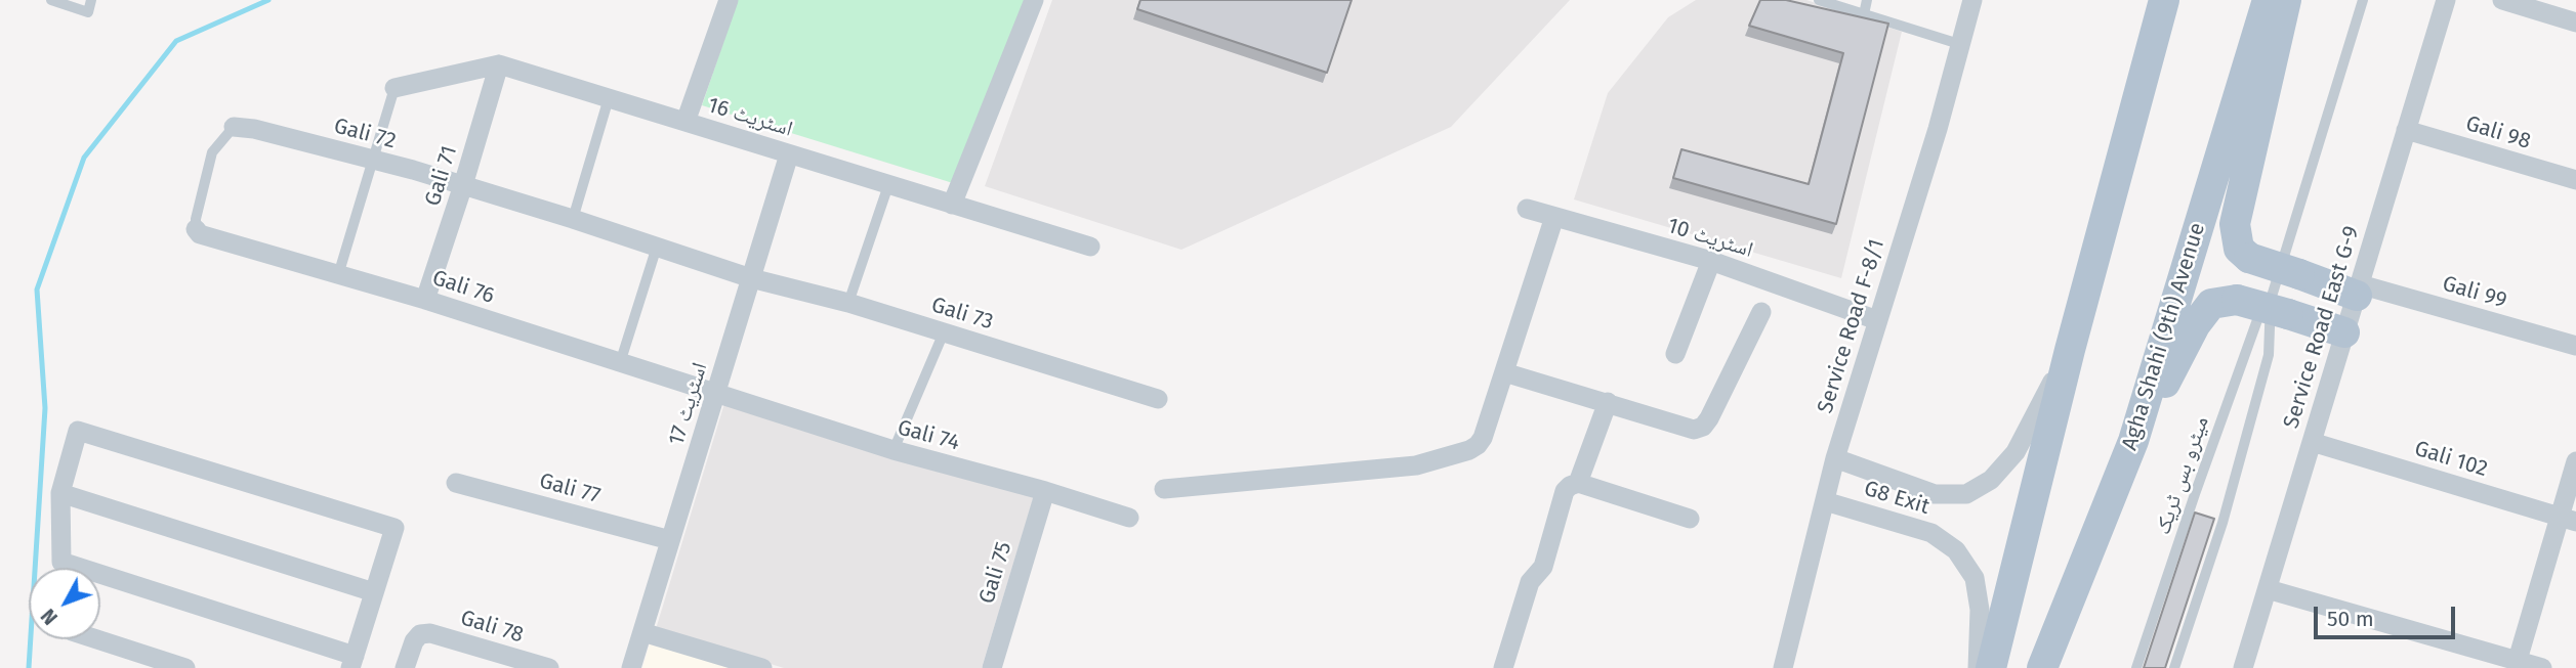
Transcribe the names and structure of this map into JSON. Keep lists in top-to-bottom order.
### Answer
{
  "streets": {
    "main road": ["Agha Shahi (9th) Avenue"],
    "street": [
      "اسٹریٹ 16",
      "Gali 98",
      "Gali 72",
      "Gali 71",
      "اسٹریٹ 10",
      "Gali 76",
      "Gali 99",
      "Gali 73",
      "Service Road F-8/1",
      "Service Road East G-9",
      "اسٹریٹ 17",
      "Gali 74",
      "Gali 102",
      "Gali 77",
      "G8 Exit",
      "Gali 75",
      "Gali 78"
    ],
    "lane": ["میٹرو بس ٹریک"]
  },
  "crossings": [
    ["اسٹریٹ 16", "Gali 71"],
    ["اسٹریٹ 16", "اسٹریٹ 17"],
    ["Gali 98", "Service Road East G-9"],
    ["Gali 72", "Gali 71"],
    ["Gali 71", "Gali 76"],
    ["اسٹریٹ 10", "Service Road F-8/1"],
    ["Gali 76", "اسٹریٹ 17"],
    ["Gali 76", "Gali 74"],
    ["Gali 99", "Service Road East G-9"],
    ["Gali 73", "اسٹریٹ 17"],
    ["Service Road F-8/1", "G8 Exit"],
    ["Service Road East G-9", "Gali 102"],
    ["اسٹریٹ 17", "Gali 74"],
    ["اسٹریٹ 17", "Gali 77"],
    ["Gali 74", "Gali 75"]
  ],
  "scale_bar": "50 m",
  "north": "bottom left"
}
